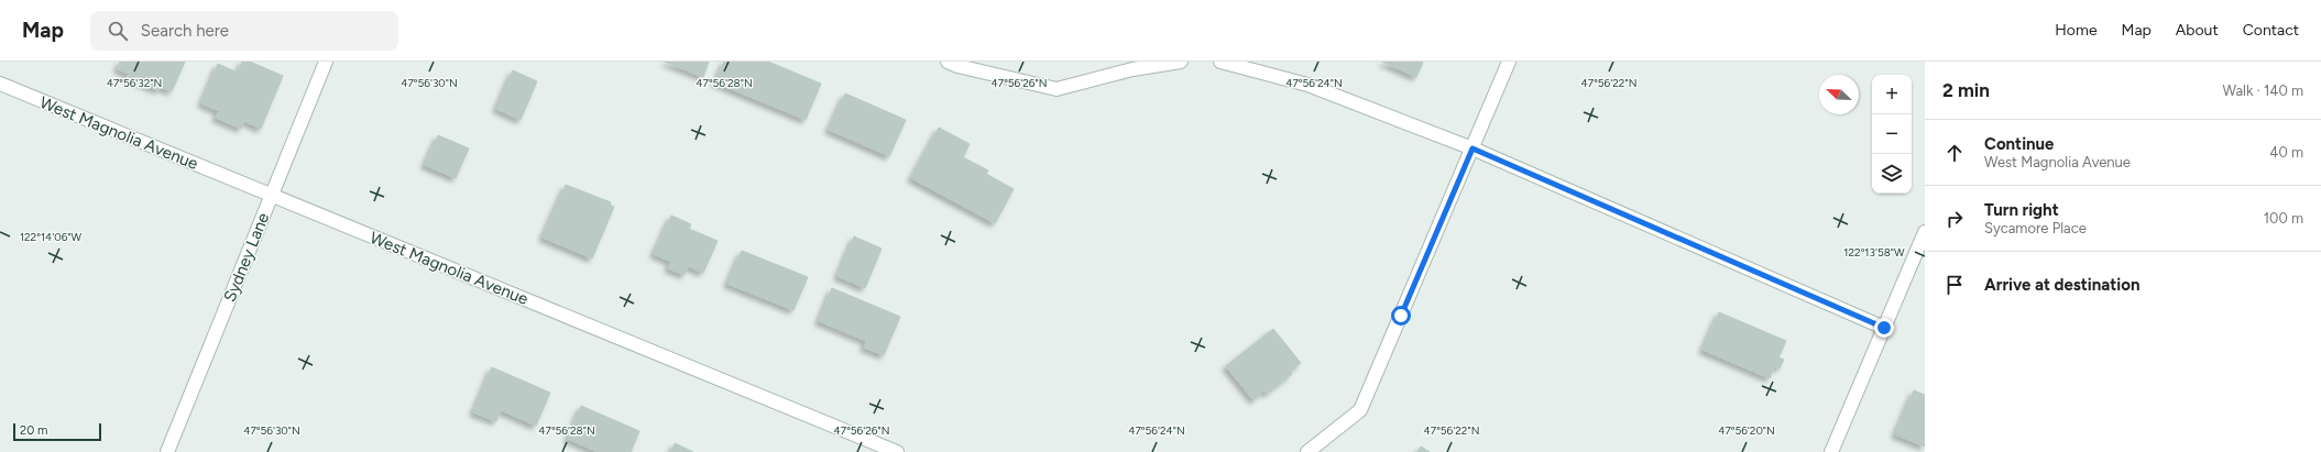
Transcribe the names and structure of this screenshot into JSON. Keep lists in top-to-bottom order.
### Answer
{
  "streets": {
    "street": ["West Magnolia Avenue", "Sydney Lane"]
  },
  "crossings": [
    ["West Magnolia Avenue", "Sydney Lane"]
  ],
  "scale_bar": "20 m",
  "north": "top left",
  "page": {
    "header": "Map",
    "search": "Search here",
    "nav": [
      "Home",
      "Map",
      "About",
      "Contact"
    ],
    "heading": ["2 min", "Walk · 140 m"],
    "map_buttons": ["+", "−"],
    "list": [
      ["Continue", "West Magnolia Avenue", "40 m"],
      ["Turn right", "Sycamore Place", "100 m"],
      "Arrive at destination"
    ],
    "scale": "20 m"
  },
  "coordinates": [
    "47°56'24\"N",
    "47°56'32\"N",
    "47°56'30\"N",
    "47°56'28\"N",
    "47°56'26\"N",
    "47°56'22\"N",
    "122°14'06\"W",
    "122°13'58\"W",
    "47°56'20\"N"
  ]
}
